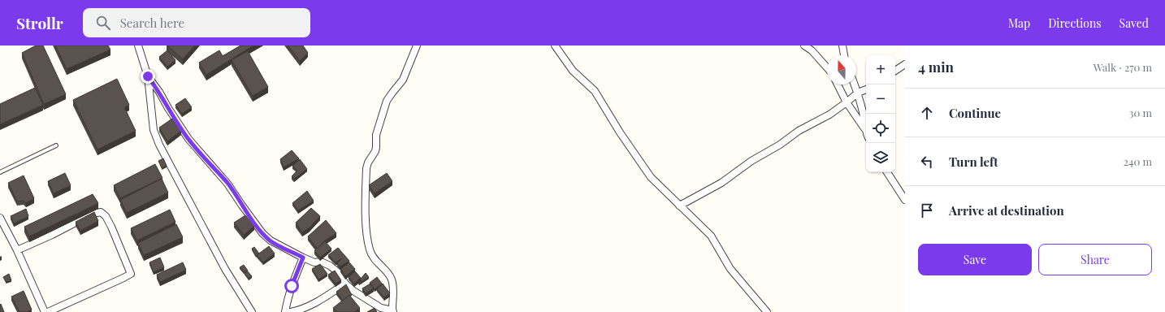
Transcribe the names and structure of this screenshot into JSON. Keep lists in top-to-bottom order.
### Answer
{
  "north": "top",
  "page": {
    "header": "Strollr",
    "search": "Search here",
    "nav": ["Map", "Directions", "Saved"],
    "heading": ["4 min", "Walk · 270 m"],
    "map_buttons": ["+", "−"],
    "list": [
      ["Continue", "30 m"],
      ["Turn left", "240 m"],
      "Arrive at destination"
    ],
    "buttons": ["Save", "Share"]
  }
}
